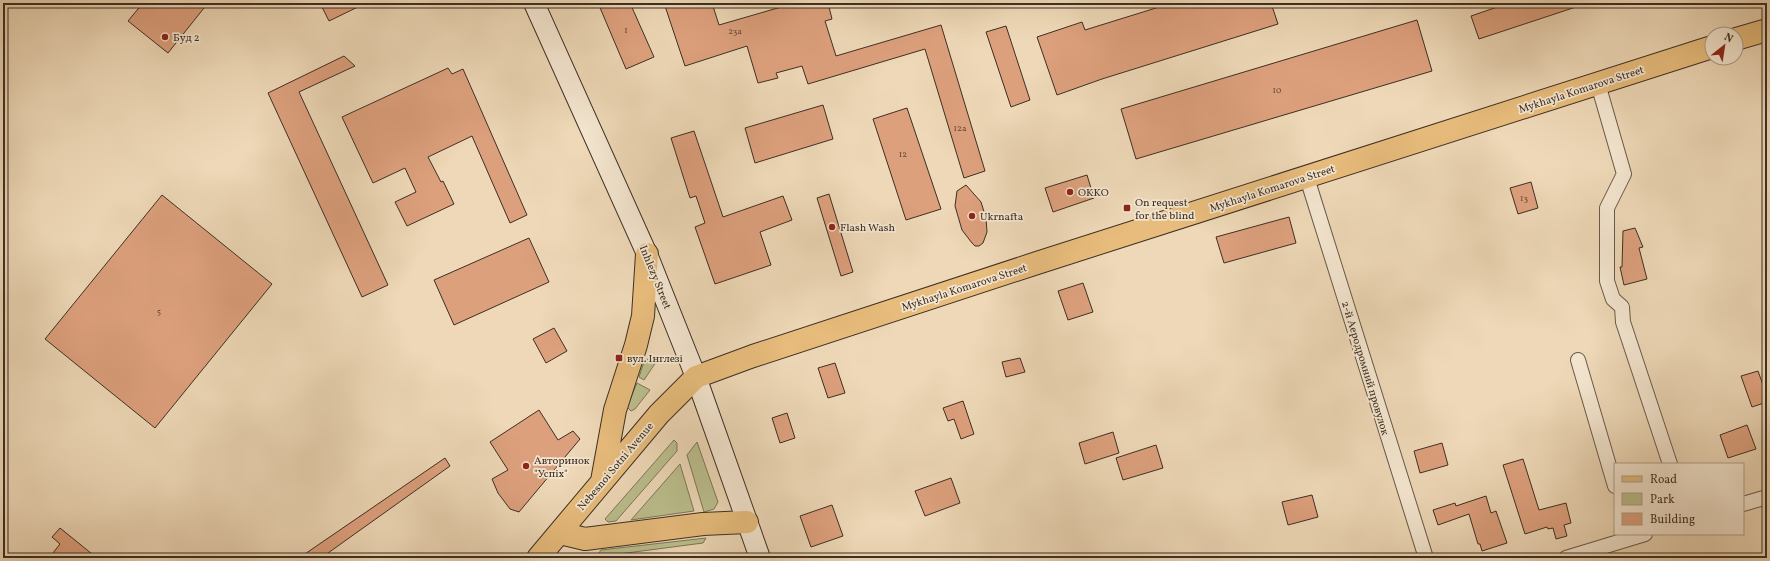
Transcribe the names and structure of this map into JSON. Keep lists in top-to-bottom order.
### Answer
{
  "streets": {
    "main road": ["Mykhayla Komarova Street", "Inhlezy Street", "Nebesnoi Sotni Avenue"],
    "street": ["2-й Аеродромний провулок"]
  },
  "crossings": [
    ["Mykhayla Komarova Street", "Inhlezy Street"],
    ["Mykhayla Komarova Street", "2-й Аеродромний провулок"],
    ["Mykhayla Komarova Street", "Nebesnoi Sotni Avenue"],
    ["Inhlezy Street", "Nebesnoi Sotni Avenue"]
  ],
  "places": {
    "other": [
      "Буд 2",
      "OKKO",
      "Ukrnafta",
      "Flash Wash",
      "Авторинок \"Успіх\""
    ],
    "transit": ["On request for the blind", "вул. Інглезі"]
  },
  "house_numbers": [
    "1",
    "23а",
    "10",
    "12а",
    "12",
    "13",
    "5"
  ],
  "legend": ["Road", "Park", "Building"],
  "north": "top right"
}
